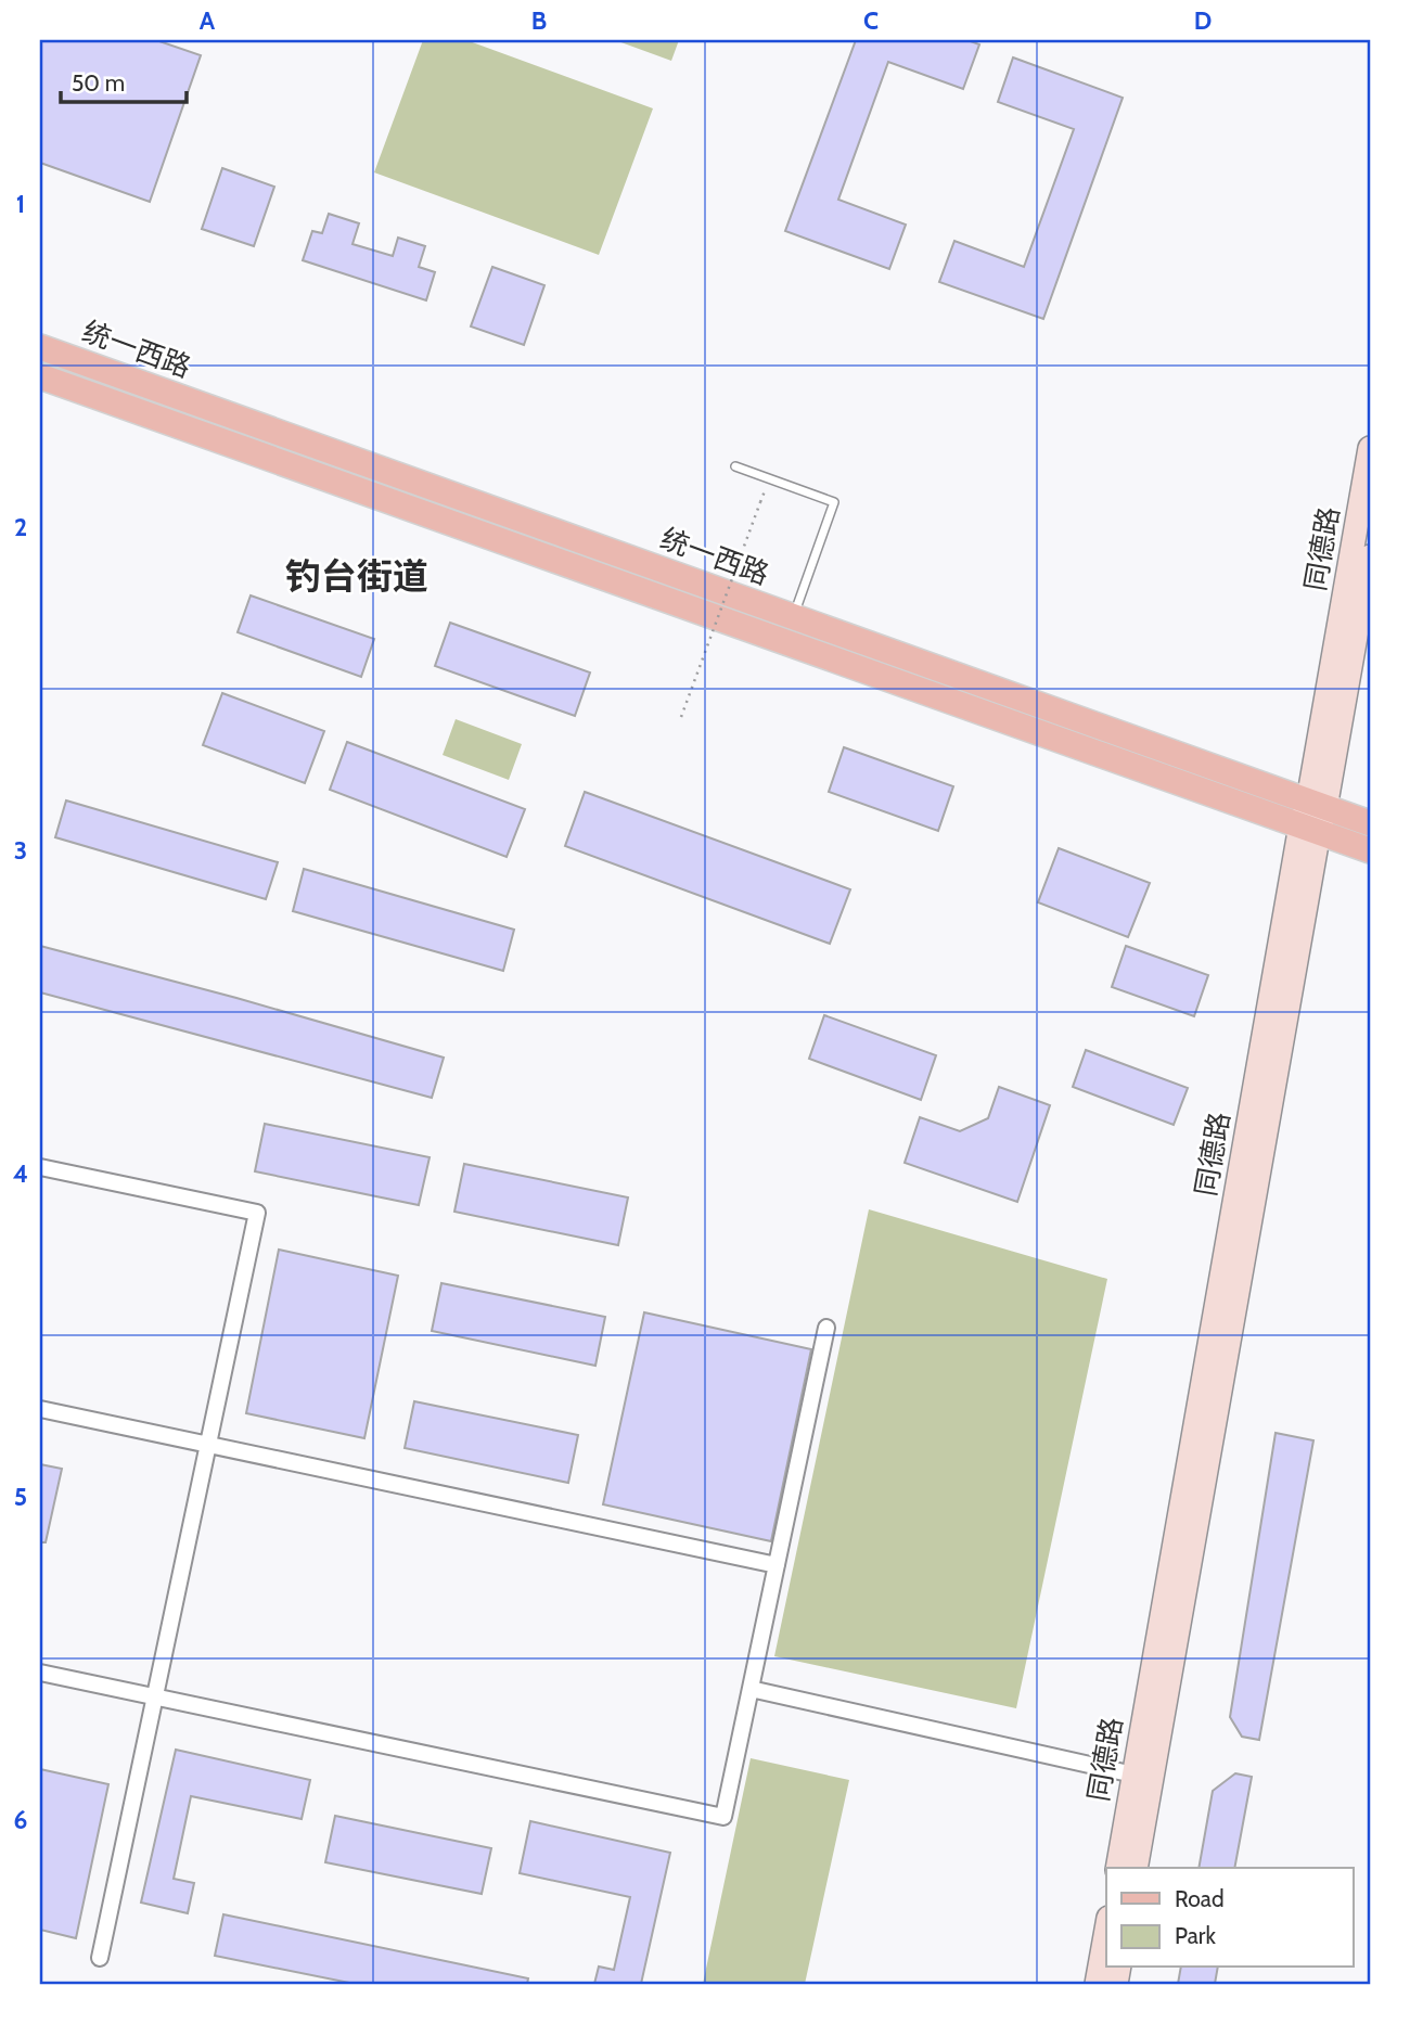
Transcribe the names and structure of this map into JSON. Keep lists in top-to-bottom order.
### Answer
{
  "streets": {
    "main road": ["统一西路"],
    "street": ["同德路"]
  },
  "crossings": [
    ["统一西路", "同德路"]
  ],
  "districts": ["钓台街道"],
  "legend": ["Road", "Park"],
  "scale_bar": "50 m",
  "grid": {
    "columns": [
      "A",
      "B",
      "C",
      "D"
    ],
    "rows": [
      "1",
      "2",
      "3",
      "4",
      "5",
      "6"
    ]
  }
}
